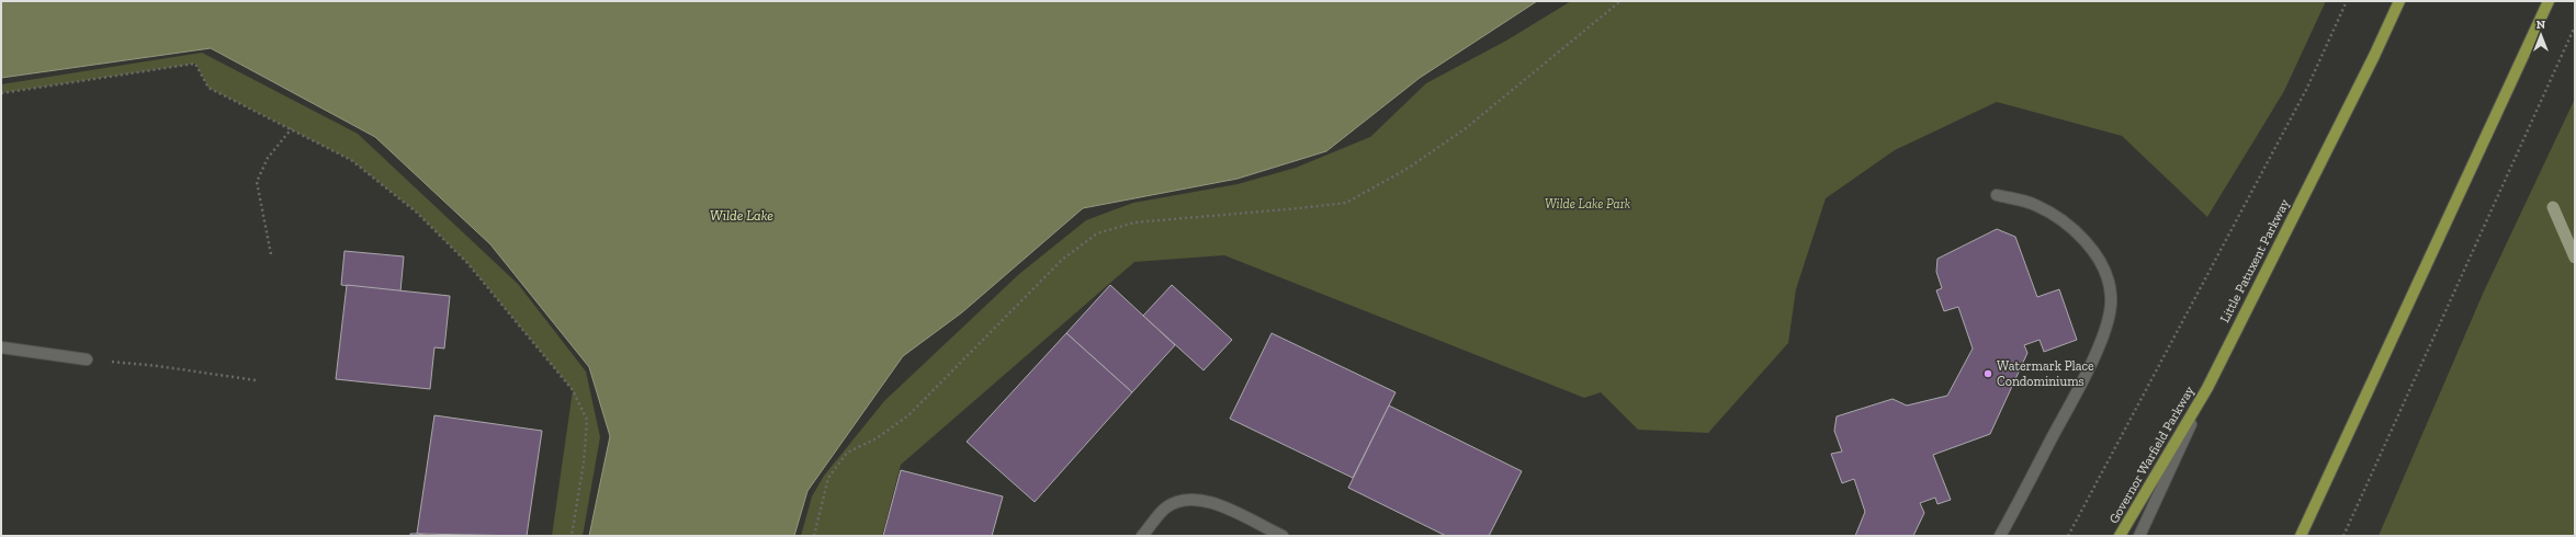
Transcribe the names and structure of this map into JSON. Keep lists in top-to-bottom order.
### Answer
{
  "streets": {
    "main road": ["Little Patuxent Parkway", "Governor Warfield Parkway"]
  },
  "crossings": [
    ["Little Patuxent Parkway", "Governor Warfield Parkway"]
  ],
  "water": ["Wilde Lake"],
  "parks": ["Wilde Lake Park"],
  "places": ["Watermark Place Condominiums"],
  "north": "top"
}
